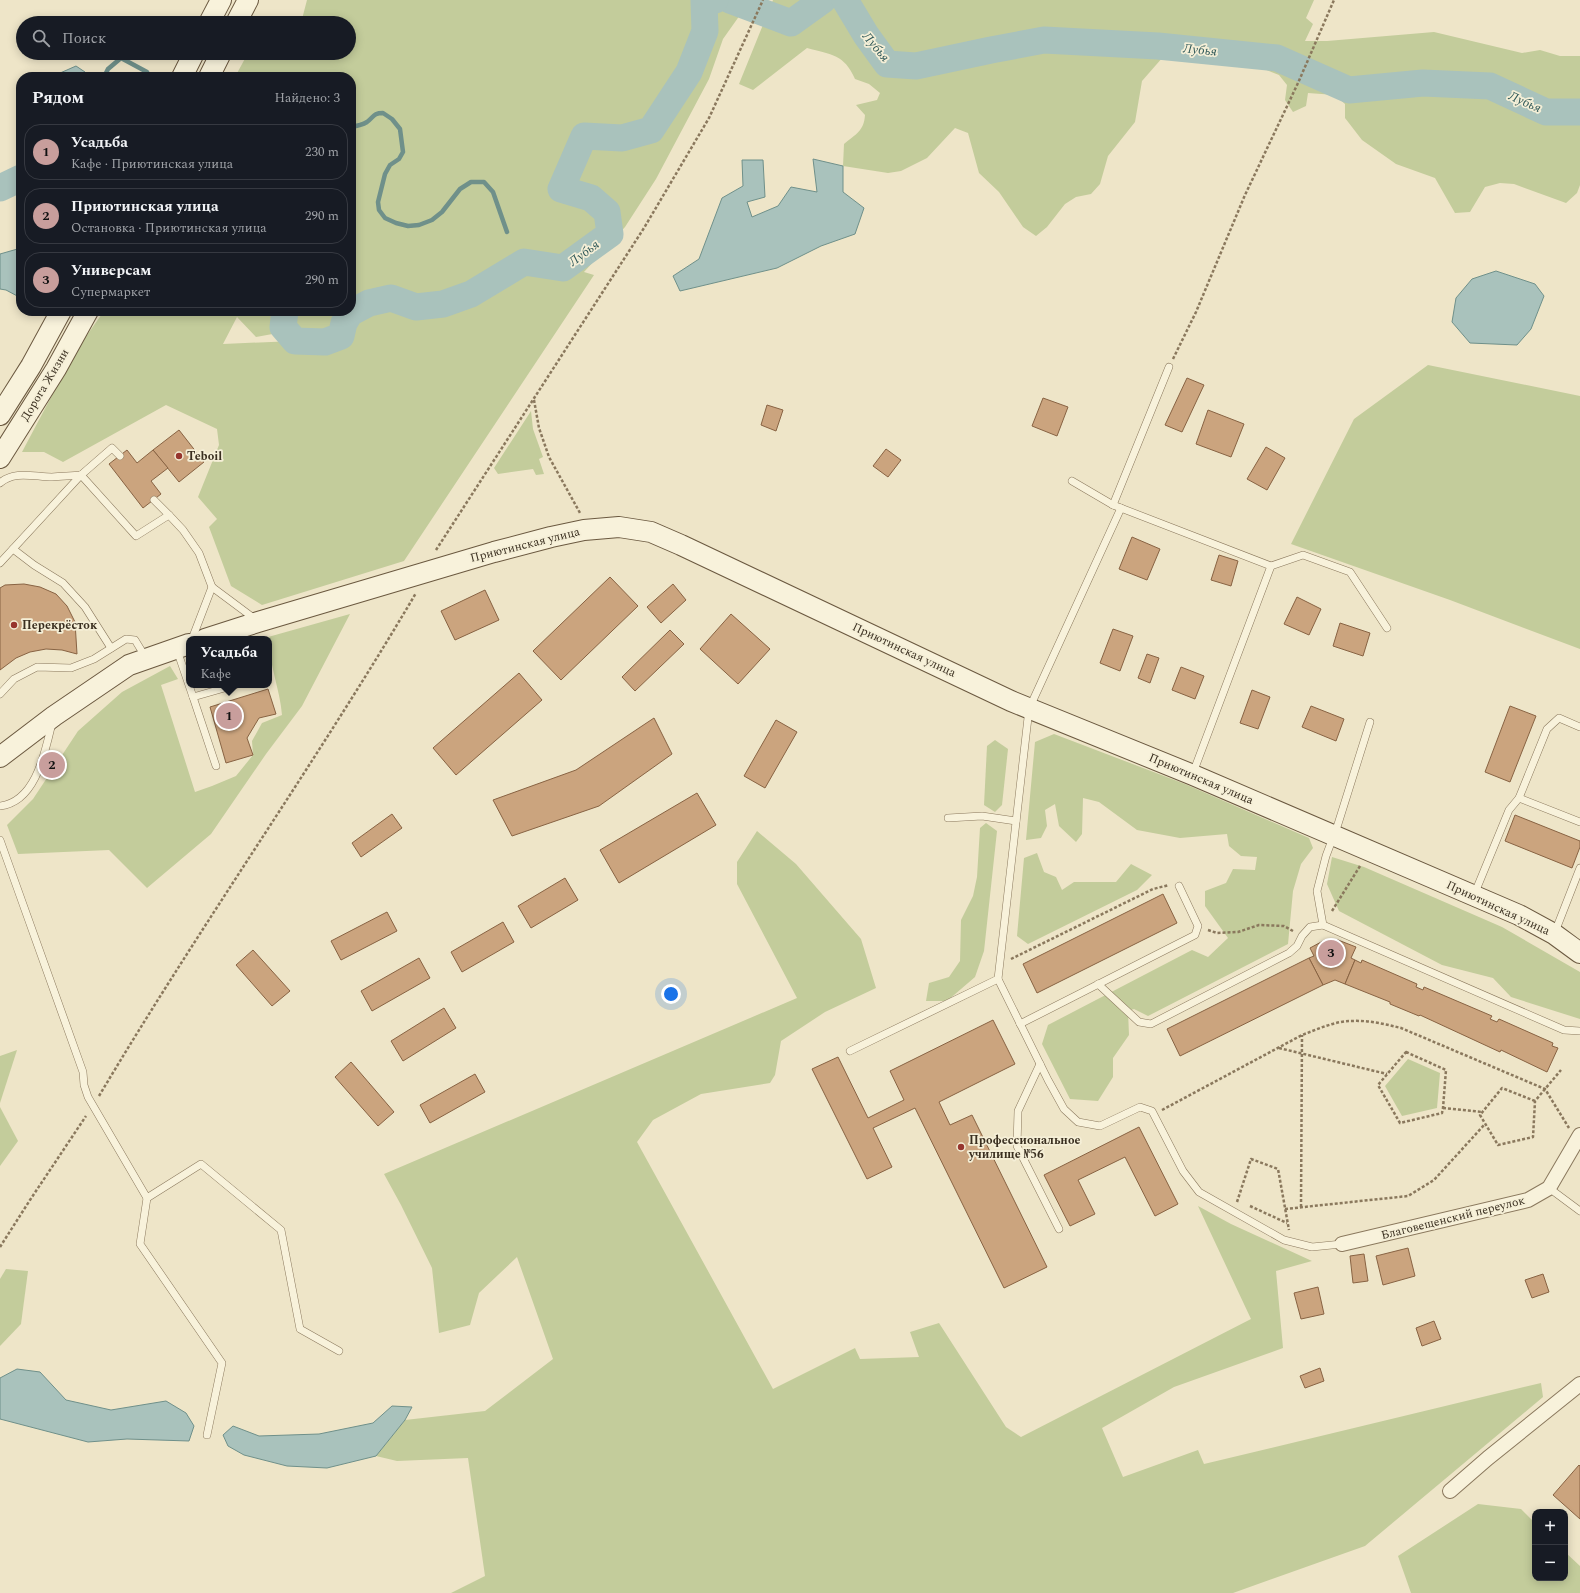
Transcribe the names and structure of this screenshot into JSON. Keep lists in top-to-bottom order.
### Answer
{
  "streets": {
    "street": ["Дорога Жизни", "Приютинская улица", "Благовещенский переулок"]
  },
  "water": ["Лубья"],
  "places": ["Teboil", "Перекрёсток", "Профессиональное училище №56"],
  "page": {
    "search": "Поиск",
    "heading": ["Рядом", "Найдено: 3"],
    "list": [
      {
        "mark": "1",
        "name": "Усадьба",
        "note": "Кафе · Приютинская улица",
        "value": "230 m"
      },
      {
        "mark": "2",
        "name": "Приютинская улица",
        "note": "Остановка · Приютинская улица",
        "value": "290 m"
      },
      {
        "mark": "3",
        "name": "Универсам",
        "note": "Супермаркет",
        "value": "290 m"
      }
    ],
    "popup": ["Усадьба", "Кафе"],
    "pins": ["1", "2", "3"],
    "map_buttons": ["+", "−"]
  }
}
